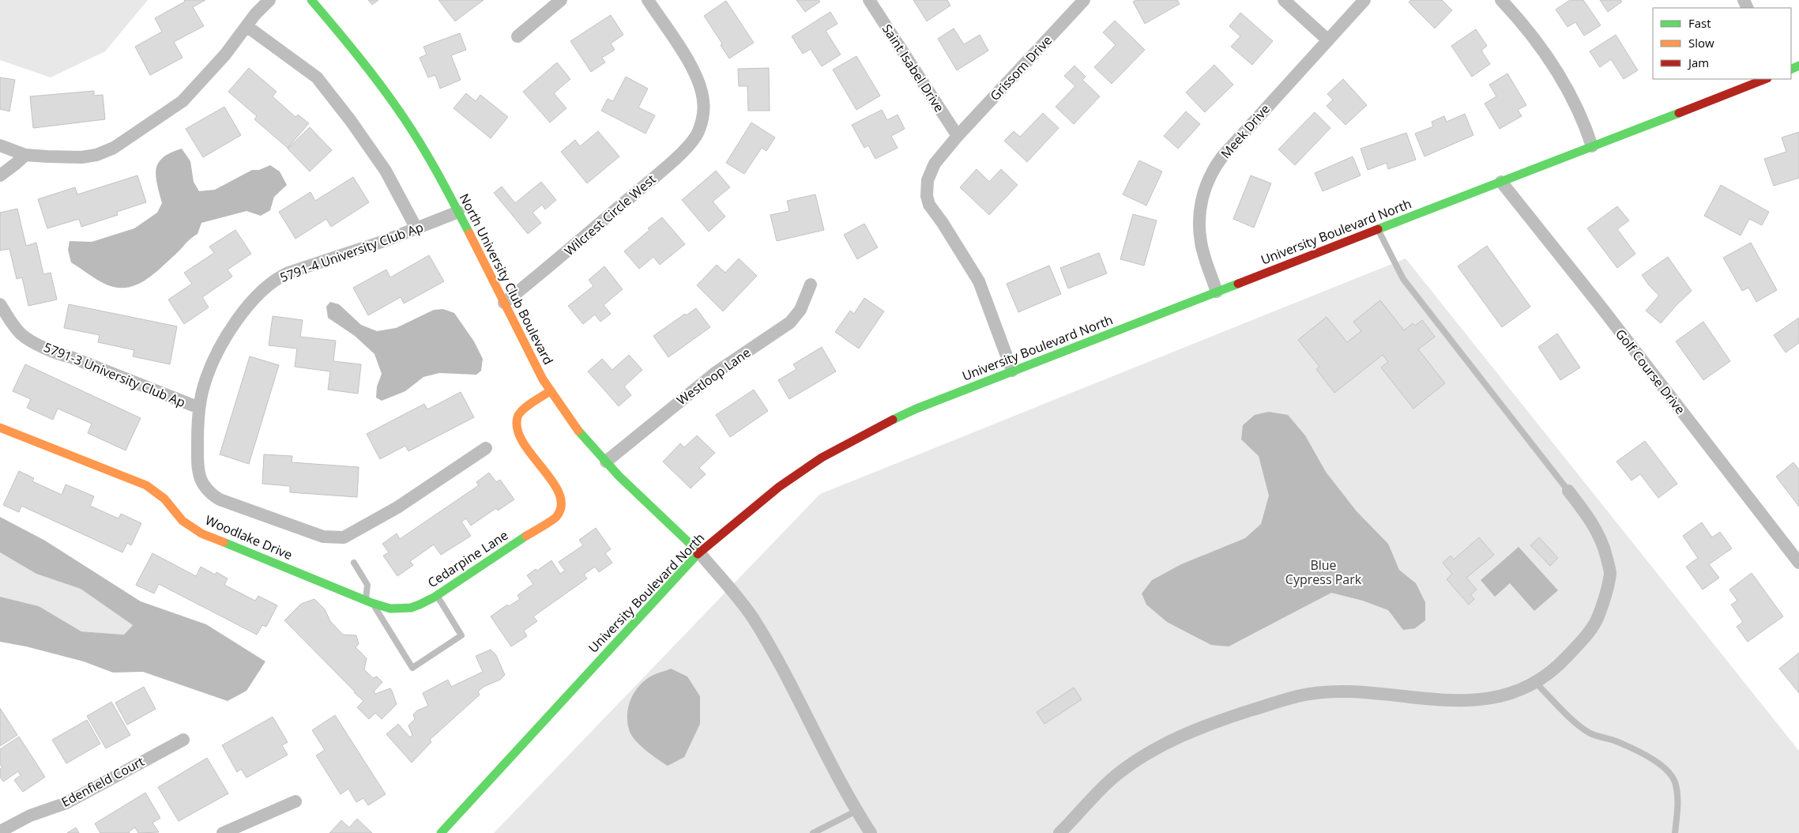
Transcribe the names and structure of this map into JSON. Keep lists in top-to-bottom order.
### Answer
{
  "streets": {
    "street": [
      "Saint Isabel Drive",
      "Grissom Drive",
      "Meek Drive",
      "Wilcrest Circle West",
      "University Boulevard North",
      "5791-4 University Club Ap",
      "North University Club Boulevard",
      "Golf Course Drive",
      "5791-3 University Club Ap",
      "Westloop Lane",
      "Woodlake Drive",
      "Cedarpine Lane",
      "Edenfield Court"
    ]
  },
  "crossings": [
    ["Saint Isabel Drive", "Grissom Drive"],
    ["Grissom Drive", "University Boulevard North"],
    ["Meek Drive", "University Boulevard North"],
    ["Wilcrest Circle West", "North University Club Boulevard"],
    ["University Boulevard North", "North University Club Boulevard"],
    ["University Boulevard North", "Golf Course Drive"],
    ["5791-4 University Club Ap", "North University Club Boulevard"],
    ["5791-4 University Club Ap", "5791-3 University Club Ap"],
    ["North University Club Boulevard", "Westloop Lane"],
    ["North University Club Boulevard", "Cedarpine Lane"],
    ["Woodlake Drive", "Cedarpine Lane"]
  ],
  "parks": ["Blue Cypress Park"],
  "legend": ["Fast", "Slow", "Jam"]
}
